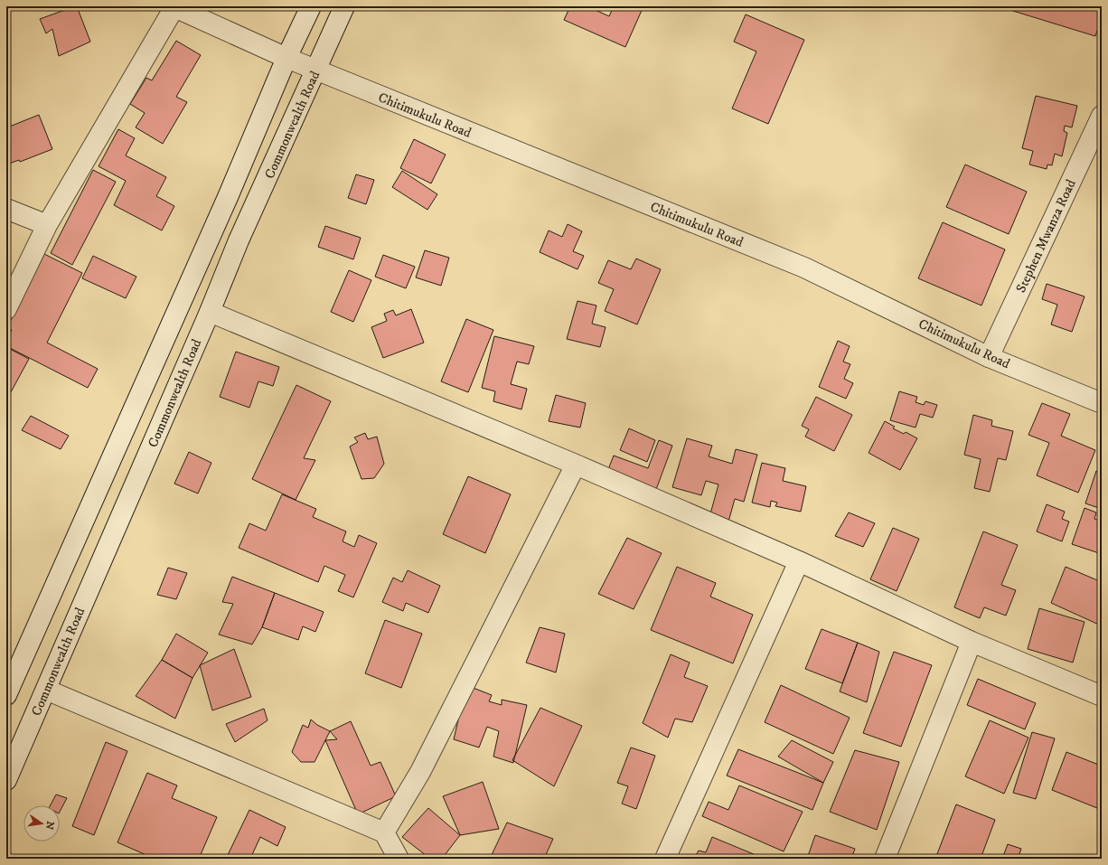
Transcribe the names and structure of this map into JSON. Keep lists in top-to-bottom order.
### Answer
{
  "streets": {
    "street": ["Chitimukulu Road", "Commonwealth Road", "Stephen Mwanza Road"]
  },
  "crossings": [
    ["Chitimukulu Road", "Commonwealth Road"],
    ["Chitimukulu Road", "Stephen Mwanza Road"]
  ],
  "north": "right"
}
